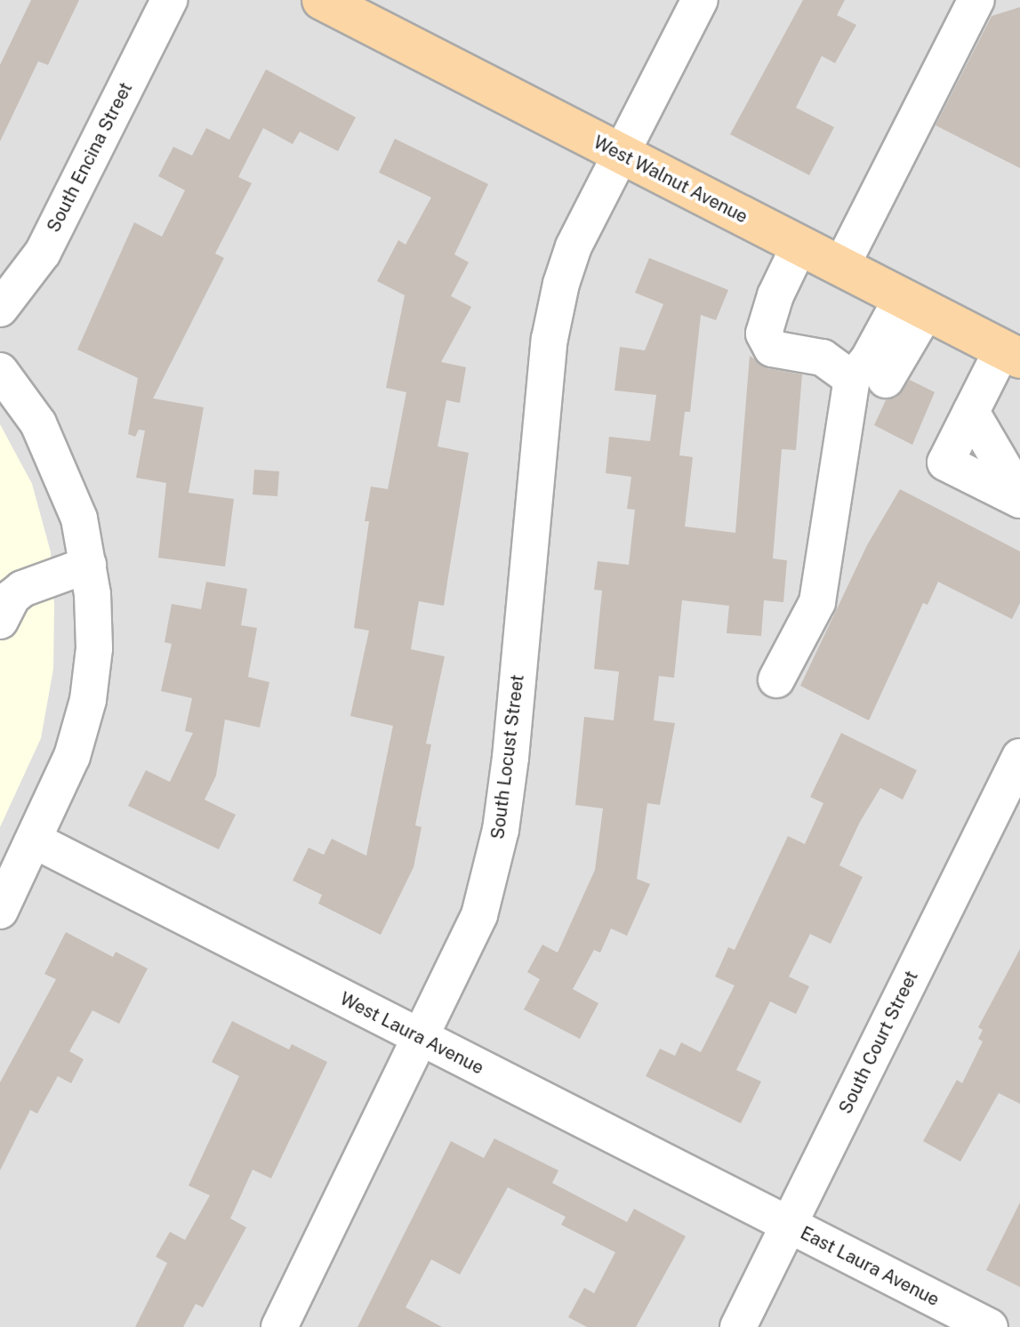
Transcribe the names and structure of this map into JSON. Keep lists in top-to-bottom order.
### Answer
{
  "streets": {
    "main road": ["West Walnut Avenue"],
    "street": [
      "South Encina Street",
      "South Locust Street",
      "West Laura Avenue",
      "South Court Street",
      "East Laura Avenue"
    ]
  },
  "crossings": [
    ["West Walnut Avenue", "South Locust Street"],
    ["South Locust Street", "West Laura Avenue"],
    ["West Laura Avenue", "South Court Street"],
    ["West Laura Avenue", "East Laura Avenue"],
    ["South Court Street", "East Laura Avenue"]
  ]
}
